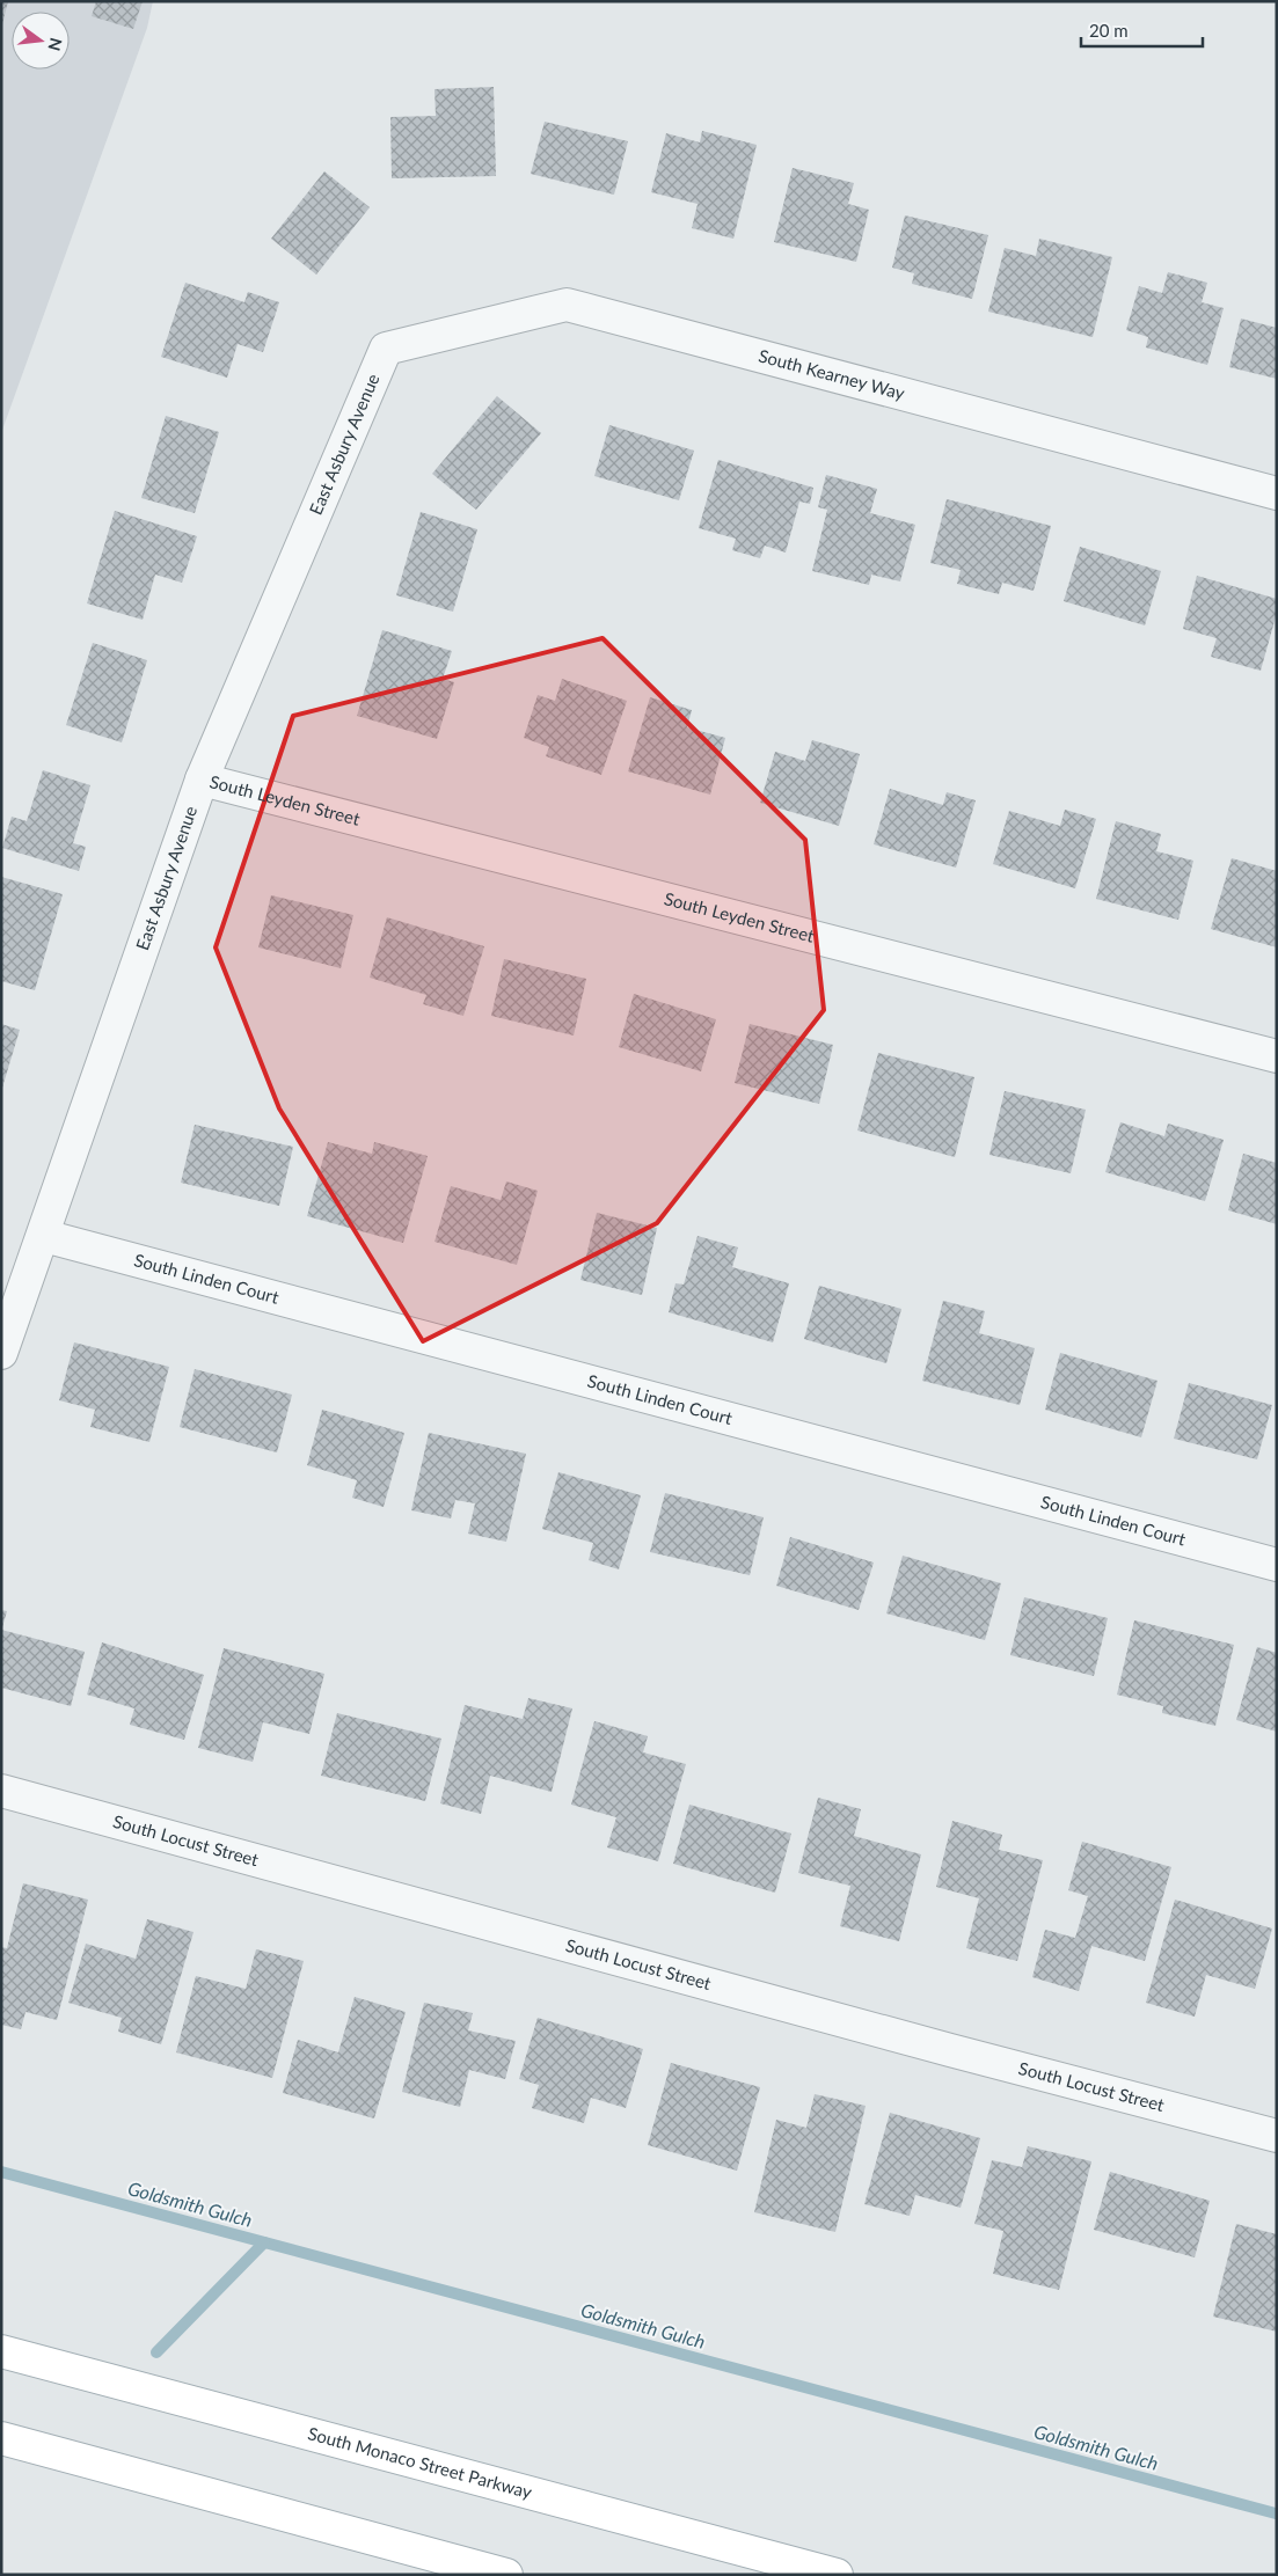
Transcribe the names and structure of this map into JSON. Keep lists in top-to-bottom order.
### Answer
{
  "streets": {
    "main road": ["South Monaco Street Parkway"],
    "street": [
      "South Kearney Way",
      "East Asbury Avenue",
      "South Leyden Street",
      "South Linden Court",
      "South Locust Street"
    ]
  },
  "crossings": [
    ["South Kearney Way", "East Asbury Avenue"],
    ["East Asbury Avenue", "South Leyden Street"],
    ["East Asbury Avenue", "South Linden Court"]
  ],
  "water": ["Goldsmith Gulch"],
  "scale_bar": "20 m",
  "north": "right"
}
